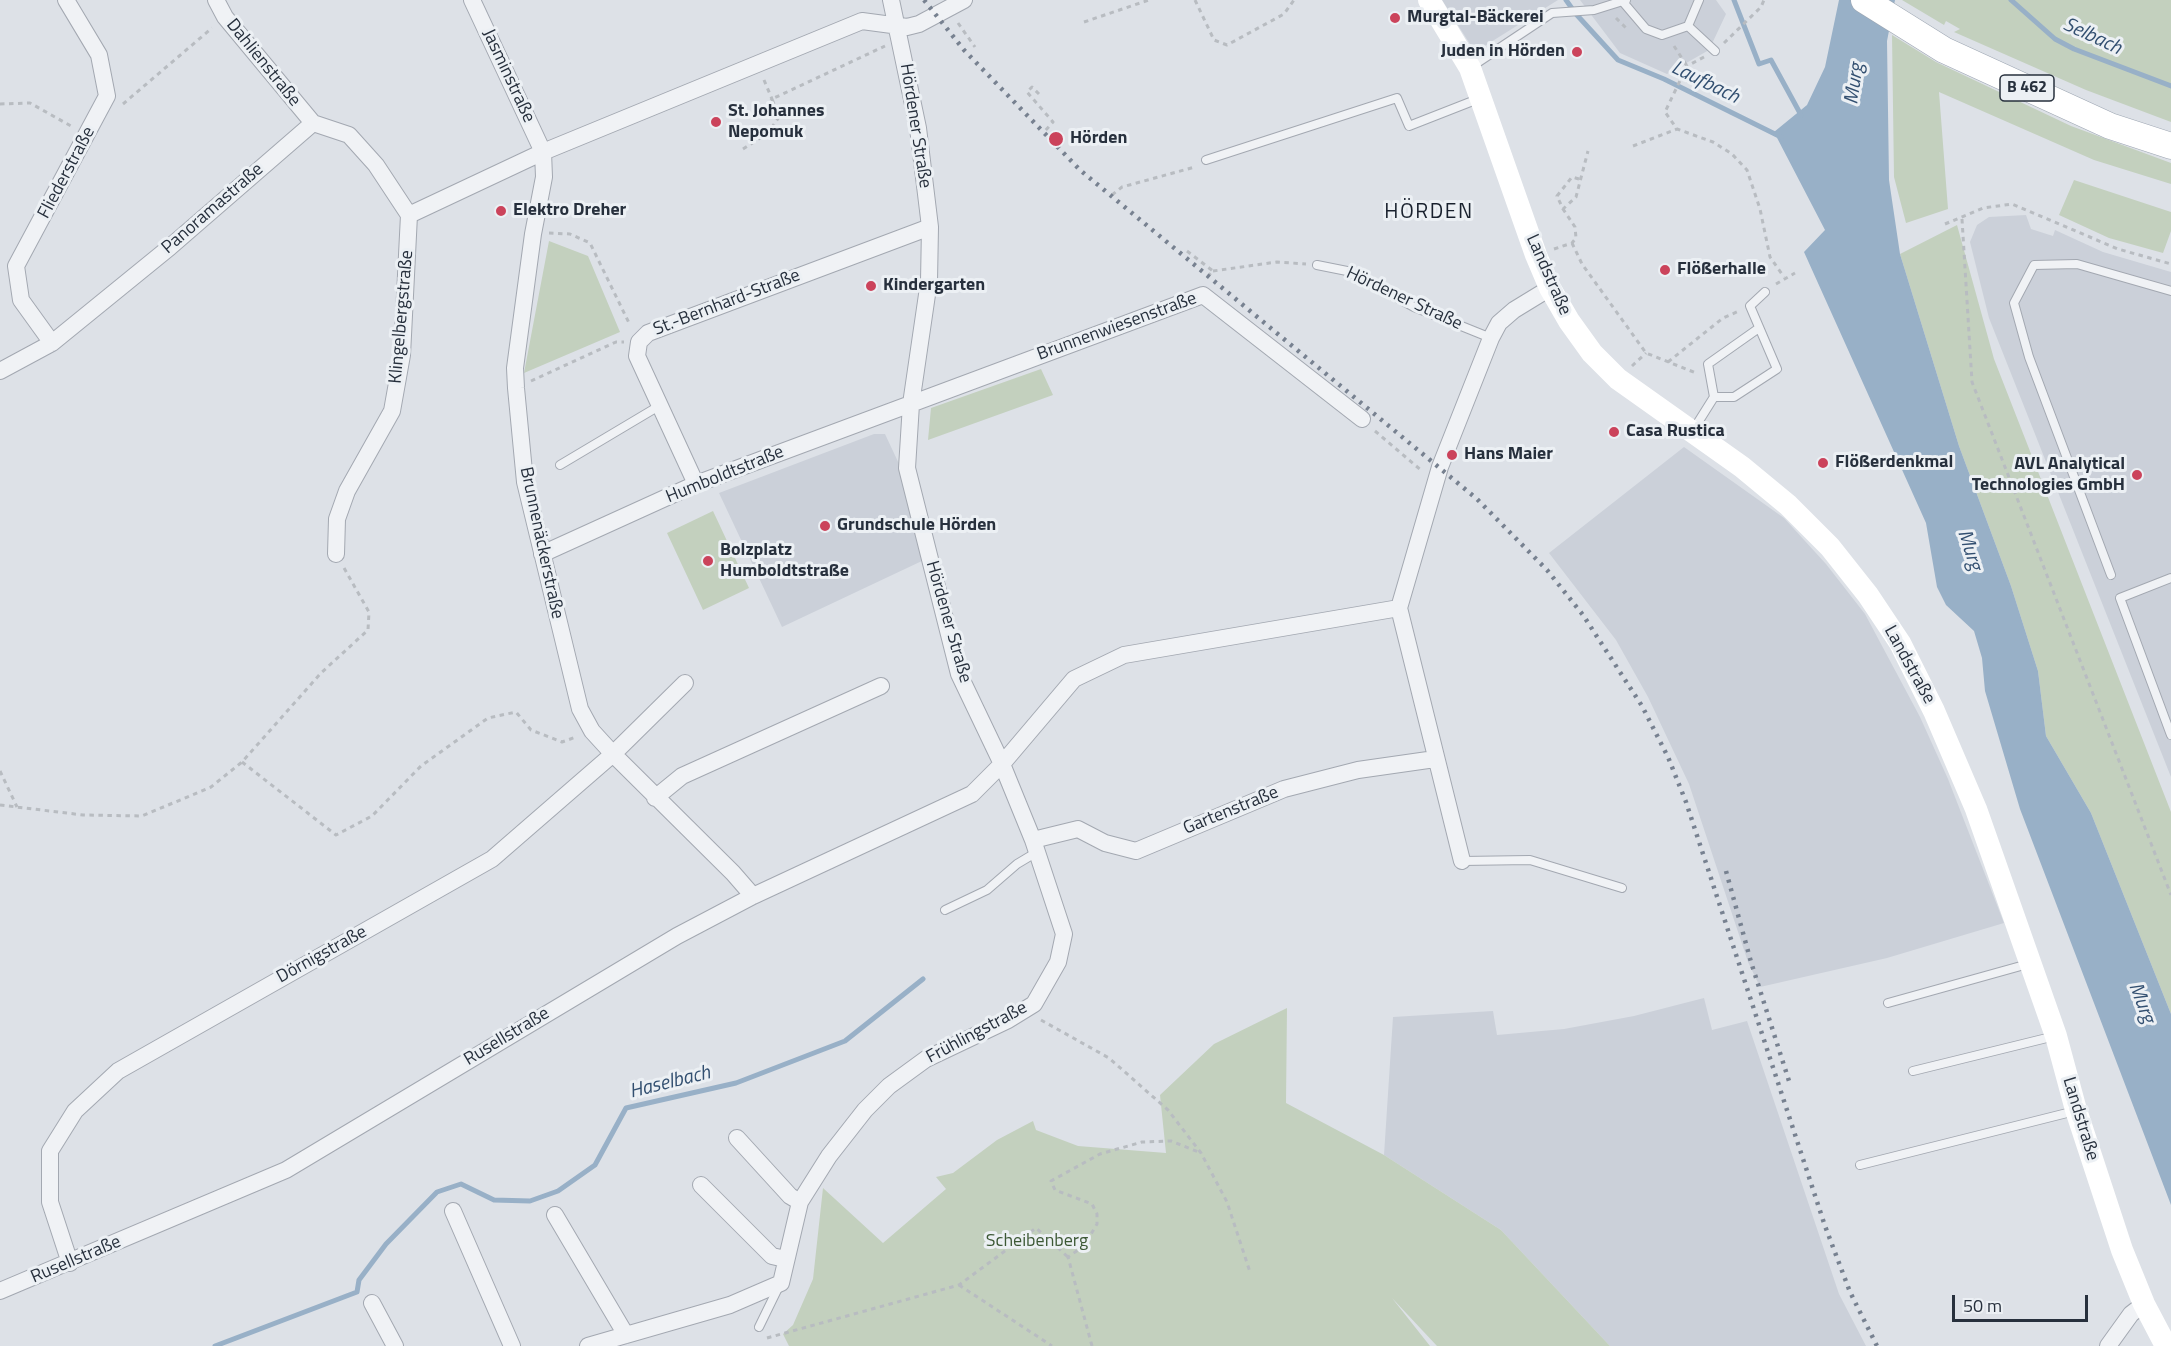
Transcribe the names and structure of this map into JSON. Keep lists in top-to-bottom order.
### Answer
{
  "streets": {
    "main road": ["B 462"],
    "street": [
      "Dahlienstraße",
      "Jasminstraße",
      "Hördener Straße",
      "Fliederstraße",
      "Panoramastraße",
      "Landstraße",
      "St.-Bernhard-Straße",
      "Klingelbergstraße",
      "Brunnenwiesenstraße",
      "Humboldtstraße",
      "Brunnenäckerstraße",
      "Gartenstraße",
      "Dörnigstraße",
      "Frühlingstraße",
      "Rusellstraße"
    ]
  },
  "crossings": [
    ["Dahlienstraße", "Panoramastraße"],
    ["Jasminstraße", "Brunnenäckerstraße"],
    ["Hördener Straße", "St.-Bernhard-Straße"],
    ["Hördener Straße", "Brunnenwiesenstraße"],
    ["Hördener Straße", "Humboldtstraße"],
    ["Hördener Straße", "Frühlingstraße"],
    ["Hördener Straße", "Rusellstraße"],
    ["Fliederstraße", "Panoramastraße"],
    ["St.-Bernhard-Straße", "Humboldtstraße"],
    ["Brunnenwiesenstraße", "Humboldtstraße"],
    ["Humboldtstraße", "Brunnenäckerstraße"],
    ["Brunnenäckerstraße", "Dörnigstraße"],
    ["Brunnenäckerstraße", "Rusellstraße"],
    ["Gartenstraße", "Frühlingstraße"],
    ["Dörnigstraße", "Rusellstraße"],
    ["Frühlingstraße", "Rusellstraße"]
  ],
  "districts": ["HÖRDEN"],
  "water": [
    "Selbach",
    "Laufbach",
    "Murg",
    "Haselbach"
  ],
  "parks": ["Scheibenberg"],
  "places": [
    "Murgtal-Bäckerei",
    "Juden in Hörden",
    "St. Johannes Nepomuk",
    "Hörden",
    "Elektro Dreher",
    "Flößerhalle",
    "Kindergarten",
    "Casa Rustica",
    "Hans Maier",
    "Flößerdenkmal",
    "AVL Analytical Technologies GmbH",
    "Grundschule Hörden",
    "Bolzplatz Humboldtstraße"
  ],
  "scale_bar": "50 m"
}
